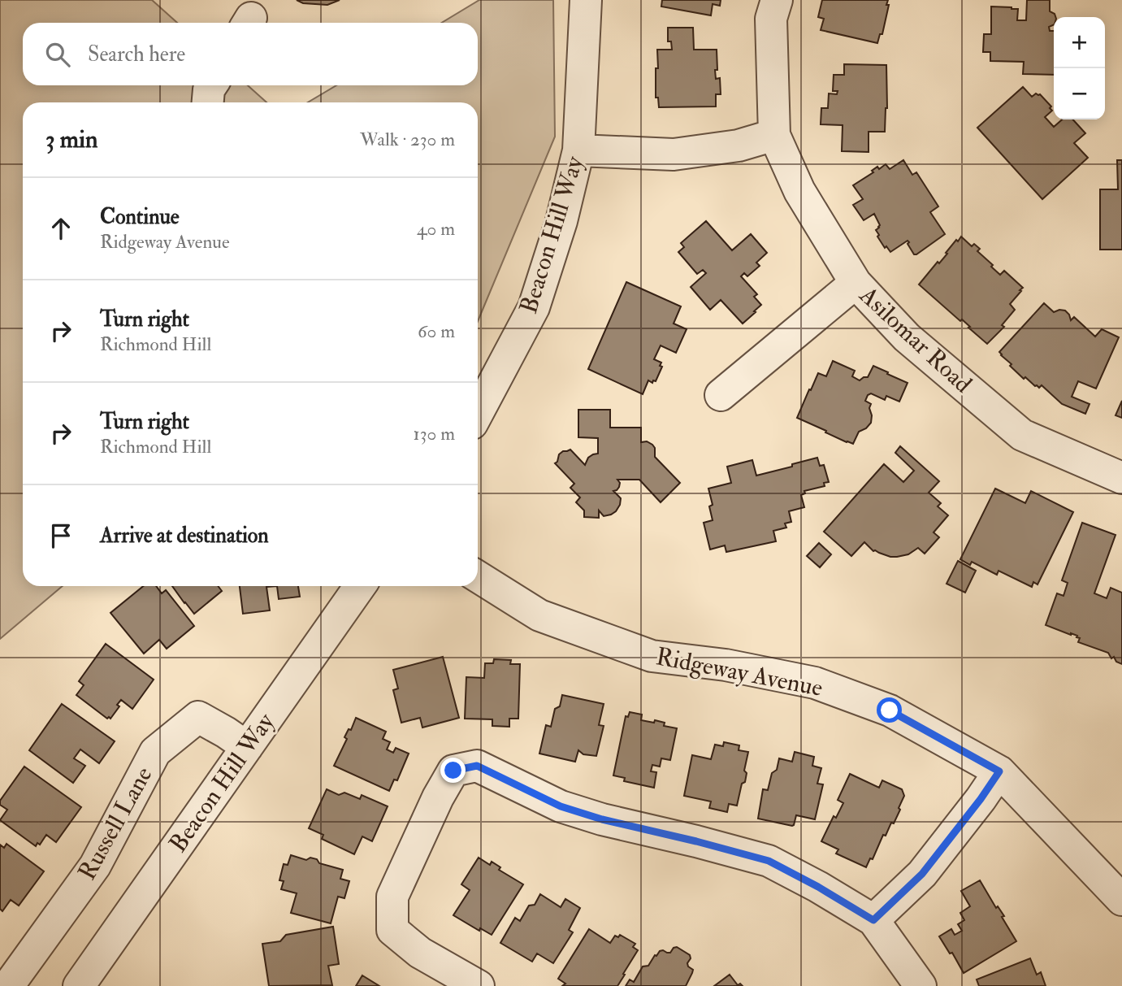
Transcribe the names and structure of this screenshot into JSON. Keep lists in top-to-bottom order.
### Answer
{
  "streets": {
    "street": [
      "Beacon Hill Way",
      "Asilomar Road",
      "Ridgeway Avenue",
      "Russell Lane"
    ]
  },
  "crossings": [
    ["Beacon Hill Way", "Russell Lane"]
  ],
  "page": {
    "map_buttons": ["+", "−"],
    "search": "Search here",
    "heading": ["3 min", "Walk · 230 m"],
    "list": [
      ["Continue", "Ridgeway Avenue", "40 m"],
      ["Turn right", "Richmond Hill", "60 m"],
      ["Turn right", "Richmond Hill", "130 m"],
      "Arrive at destination"
    ]
  }
}
